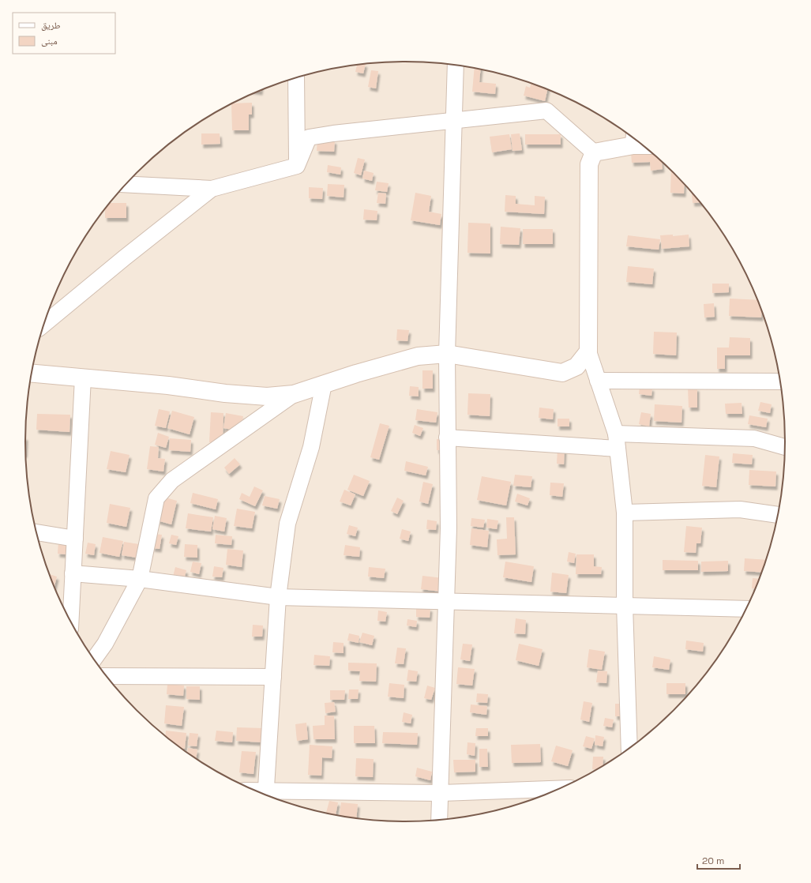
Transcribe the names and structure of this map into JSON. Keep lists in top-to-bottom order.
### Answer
{
  "legend": ["طريق", "مبنى"],
  "scale_bar": "20 m"
}
